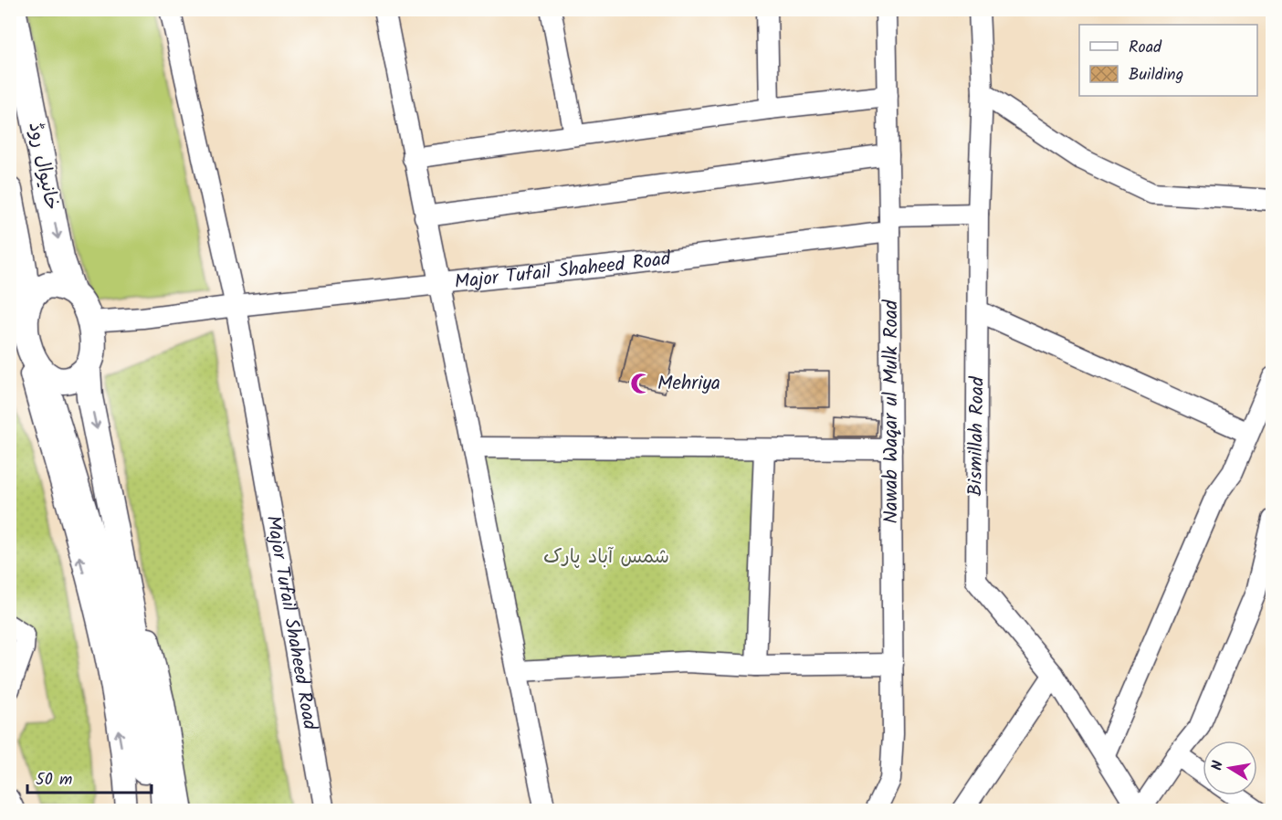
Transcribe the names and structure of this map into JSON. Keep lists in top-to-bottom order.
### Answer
{
  "streets": {
    "main road": ["خانیوال روڈ"],
    "street": ["Major Tufail Shaheed Road", "Nawab Waqar ul Mulk Road", "Bismillah Road"]
  },
  "crossings": [
    ["Major Tufail Shaheed Road", "Nawab Waqar ul Mulk Road"],
    ["Major Tufail Shaheed Road", "Bismillah Road"]
  ],
  "parks": ["شمس آباد پارک"],
  "places": {
    "mosque": ["Mehriya"]
  },
  "legend": ["Road", "Building"],
  "scale_bar": "50 m",
  "north": "left"
}
